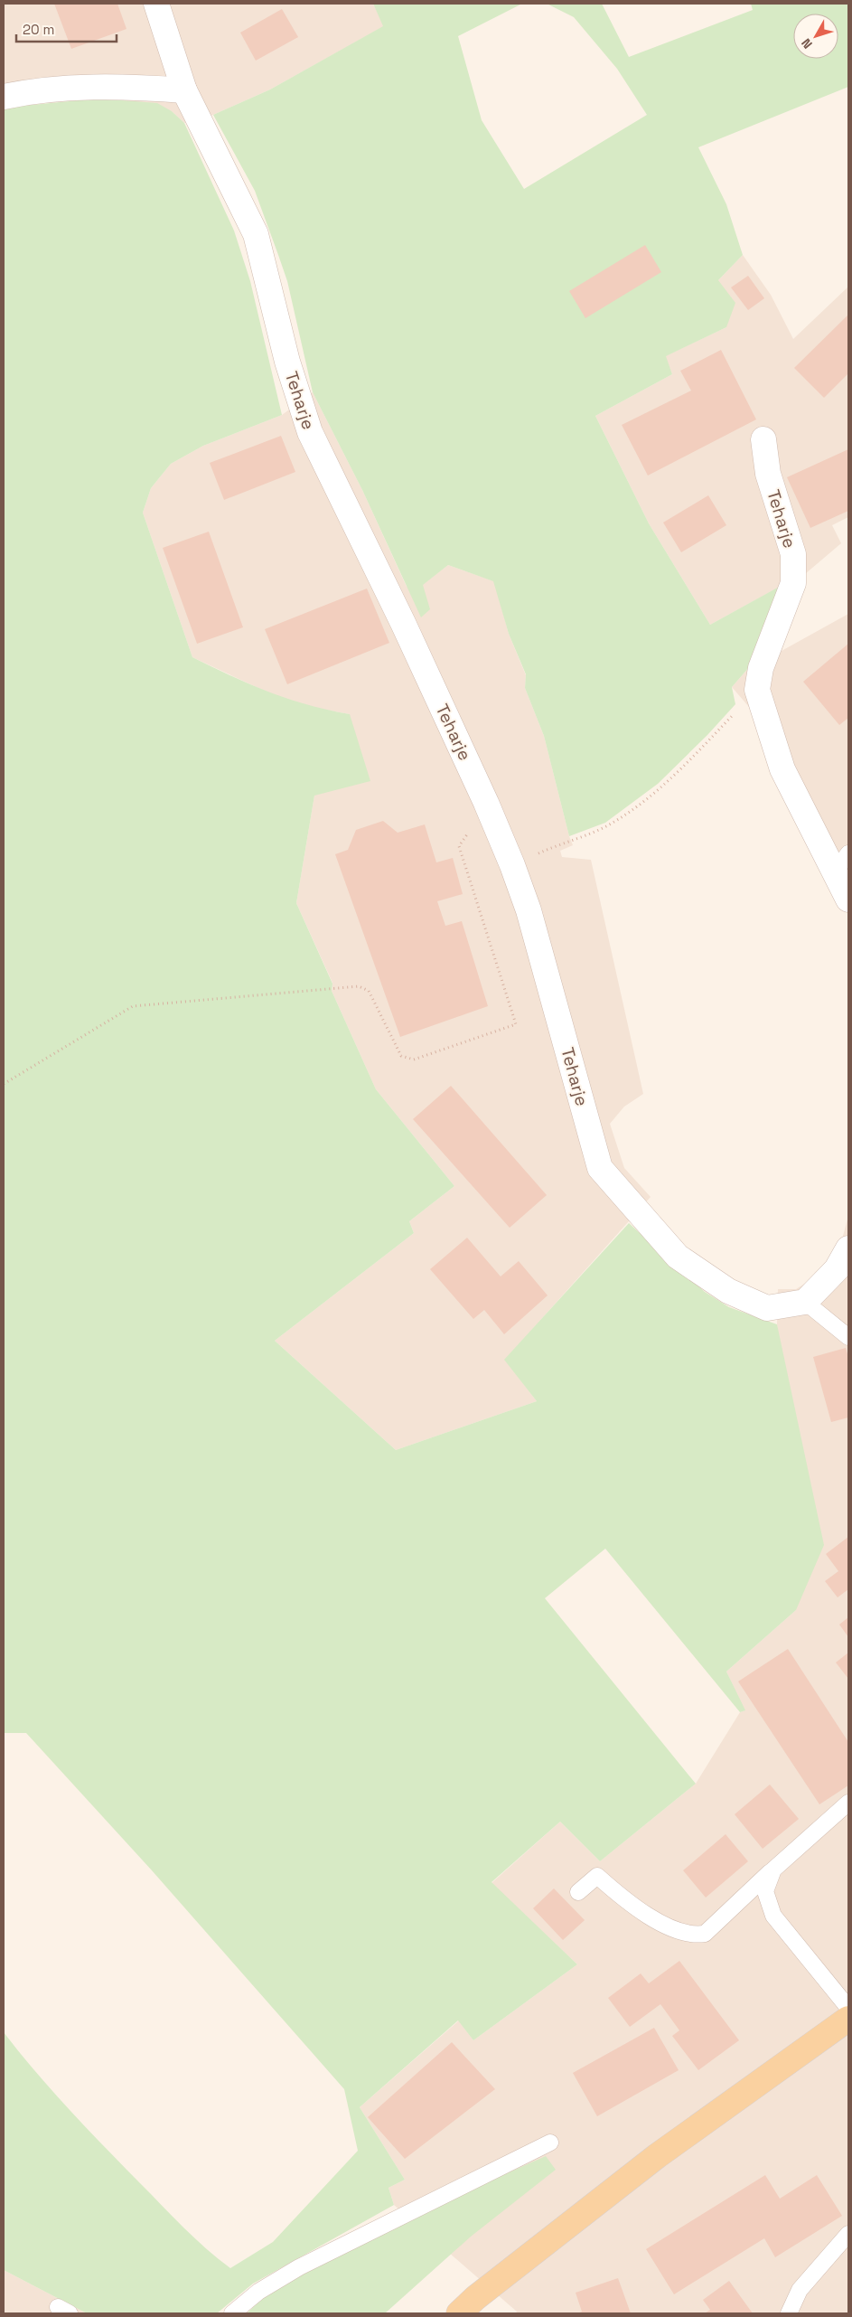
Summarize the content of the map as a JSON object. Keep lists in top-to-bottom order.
{
  "streets": {
    "street": ["Teharje"]
  },
  "scale_bar": "20 m",
  "north": "bottom left"
}
